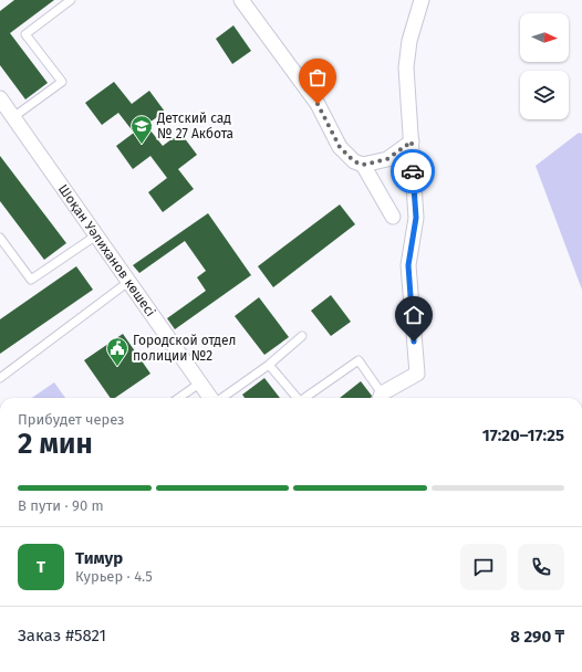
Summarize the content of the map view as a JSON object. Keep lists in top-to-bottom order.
{
  "streets": {
    "street": ["Шоқан Уәлиханов көшесі"]
  },
  "places": {
    "school or university": ["Детский сад № 27 Акбота"],
    "public building": ["Городской отдел полиции №2"]
  },
  "north": "right",
  "page": {
    "heading": ["2 мин", "Прибудет через", "17:20–17:25"],
    "panel": [
      "Тимур",
      "Курьер · 4.5",
      "Заказ #5821",
      "8 290 ₸"
    ],
    "bar": "В пути · 90 m",
    "round": "Т"
  }
}
